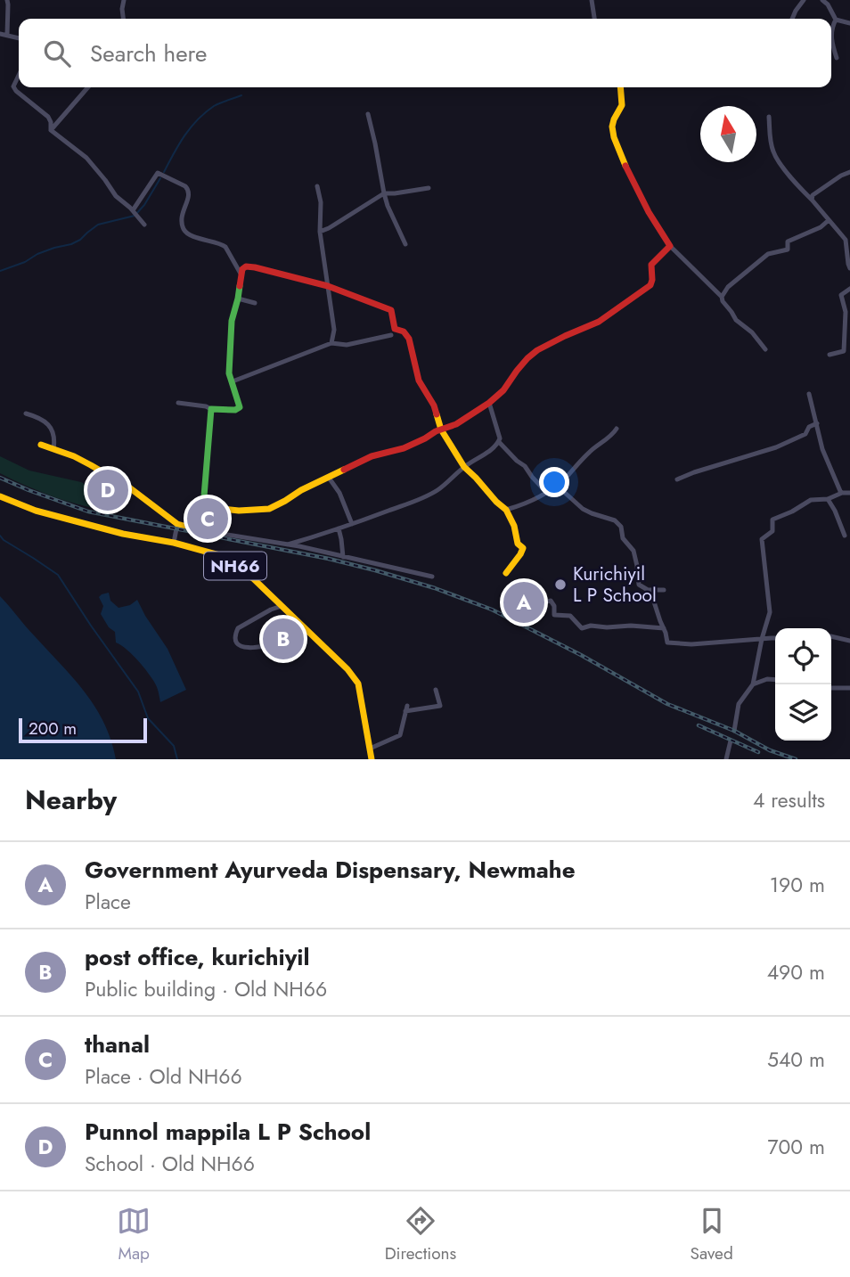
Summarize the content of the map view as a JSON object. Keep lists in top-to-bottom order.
{
  "streets": {
    "street": ["NH66"]
  },
  "places": ["Kurichiyil L P School"],
  "scale_bar": "200 m",
  "north": "top",
  "page": {
    "search": "Search here",
    "pins": [
      "D",
      "C",
      "A",
      "B"
    ],
    "scale": "200 m",
    "heading": ["Nearby", "4 results"],
    "list": [
      {
        "mark": "A",
        "name": "Government Ayurveda Dispensary, Newmahe",
        "note": "Place",
        "value": "190 m"
      },
      {
        "mark": "B",
        "name": "post office, kurichiyil",
        "note": "Public building · Old NH66",
        "value": "490 m"
      },
      {
        "mark": "C",
        "name": "thanal",
        "note": "Place · Old NH66",
        "value": "540 m"
      },
      {
        "mark": "D",
        "name": "Punnol mappila L P School",
        "note": "School · Old NH66",
        "value": "700 m"
      }
    ],
    "nav": ["Map", "Directions", "Saved"]
  }
}
